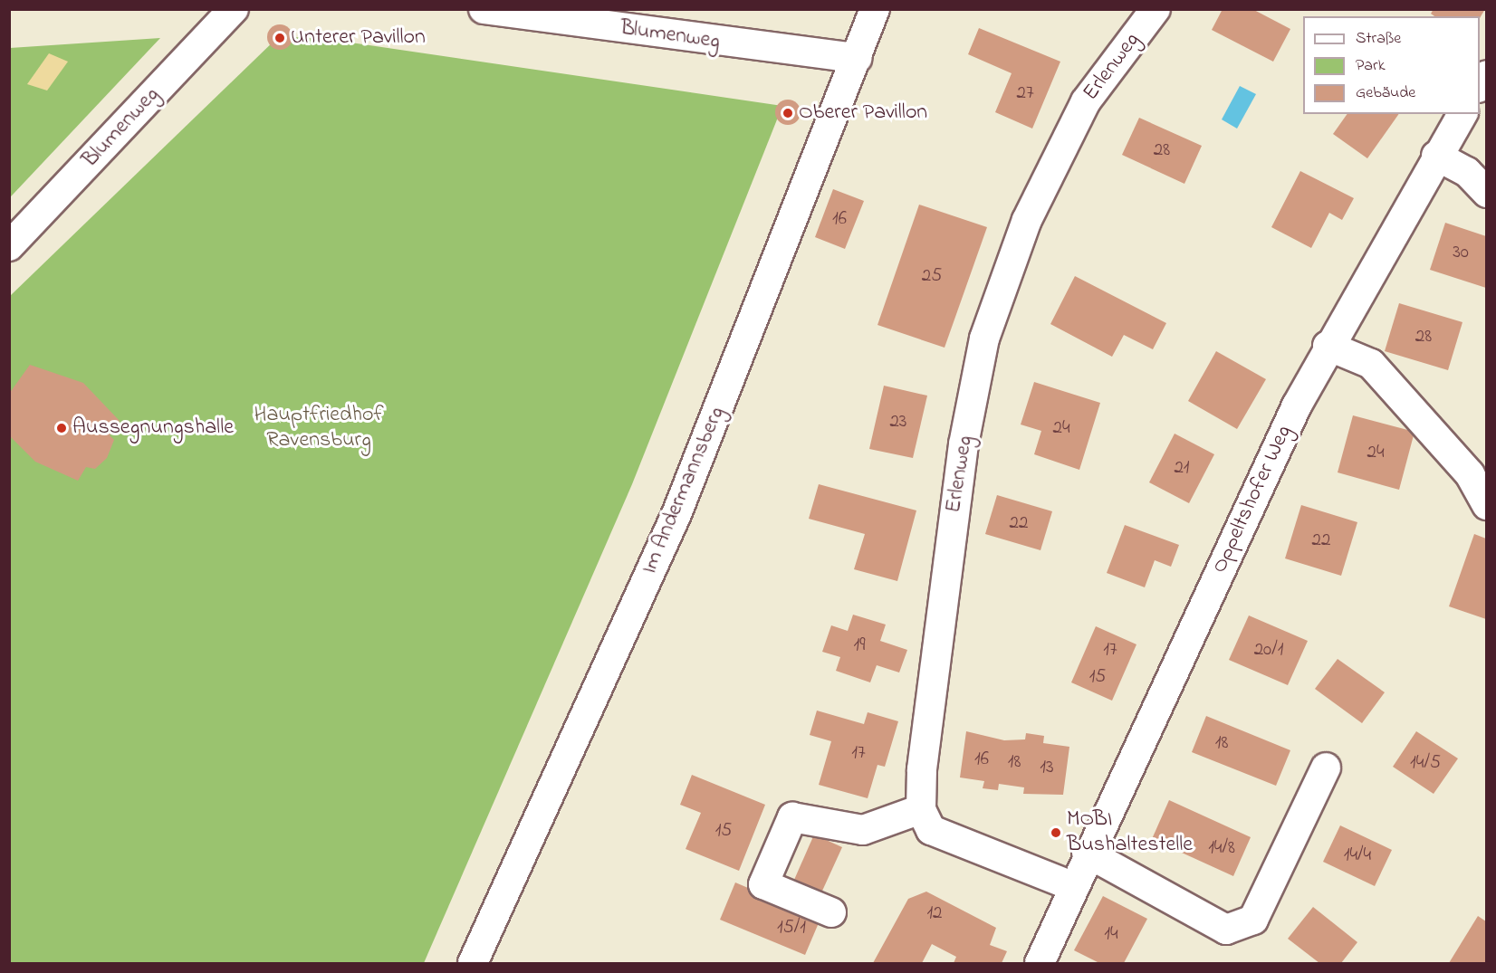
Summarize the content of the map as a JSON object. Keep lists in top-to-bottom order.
{
  "streets": {
    "street": [
      "Blumenweg",
      "Erlenweg",
      "Im Andermannsberg",
      "Oppeltshofer Weg"
    ]
  },
  "crossings": [
    ["Blumenweg", "Im Andermannsberg"]
  ],
  "parks": ["Hauptfriedhof Ravensburg"],
  "places": [
    "Unterer Pavillon",
    "Oberer Pavillon",
    "Aussegnungshalle",
    "MOBI Bushaltestelle"
  ],
  "house_numbers": [
    "27",
    "28",
    "16",
    "30",
    "25",
    "28",
    "23",
    "24",
    "24",
    "21",
    "22",
    "22",
    "19",
    "17",
    "20/1",
    "15",
    "18",
    "17",
    "16",
    "18",
    "14/5",
    "13",
    "15",
    "14/8",
    "14/4",
    "12",
    "15/1",
    "14"
  ],
  "legend": ["Straße", "Park", "Gebäude"]
}
